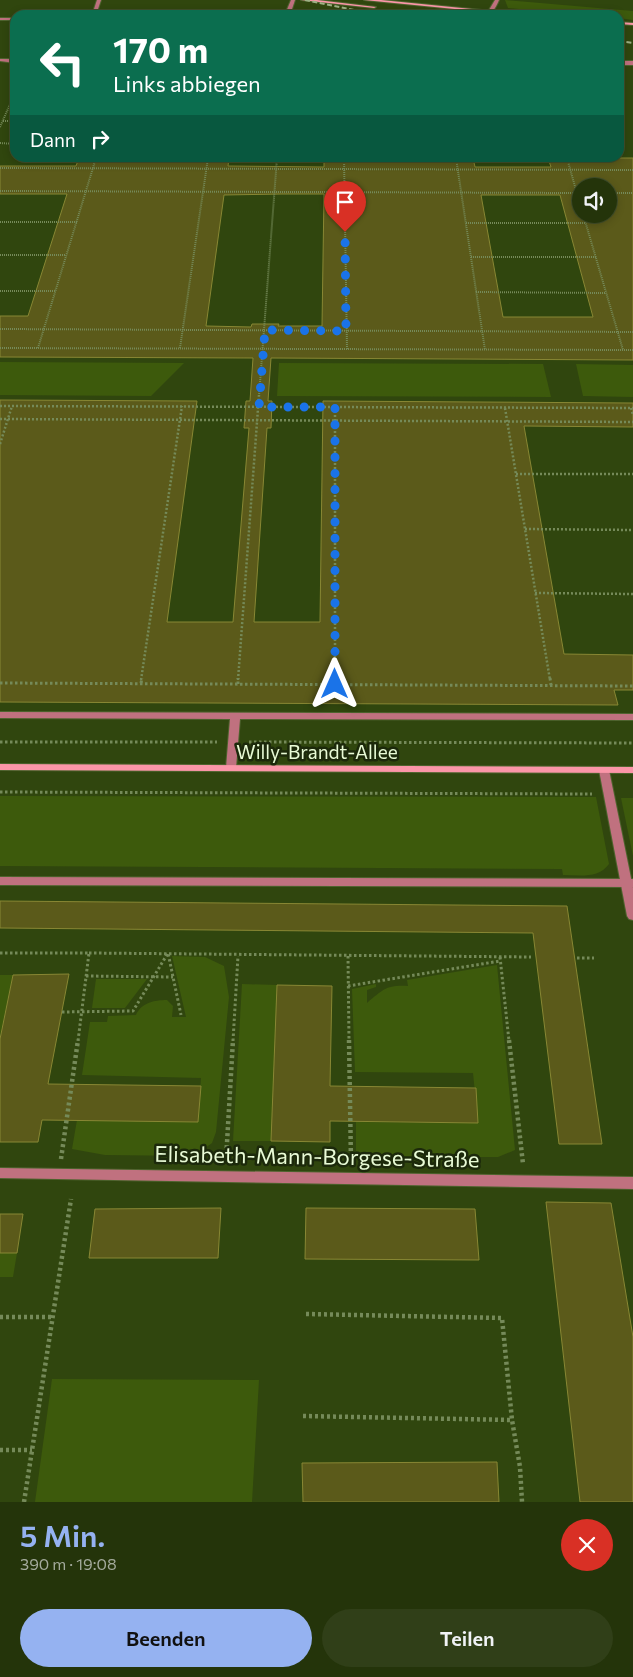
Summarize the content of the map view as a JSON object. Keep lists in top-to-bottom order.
{
  "streets": {
    "main road": ["Willy-Brandt-Allee"],
    "street": ["Elisabeth-Mann-Borgese-Straße"]
  },
  "page": {
    "turn": ["170 m", "Links abbiegen"],
    "then": "Dann",
    "heading": ["5 Min.", "390 m · 19:08"],
    "buttons": ["Beenden", "Teilen"]
  }
}
